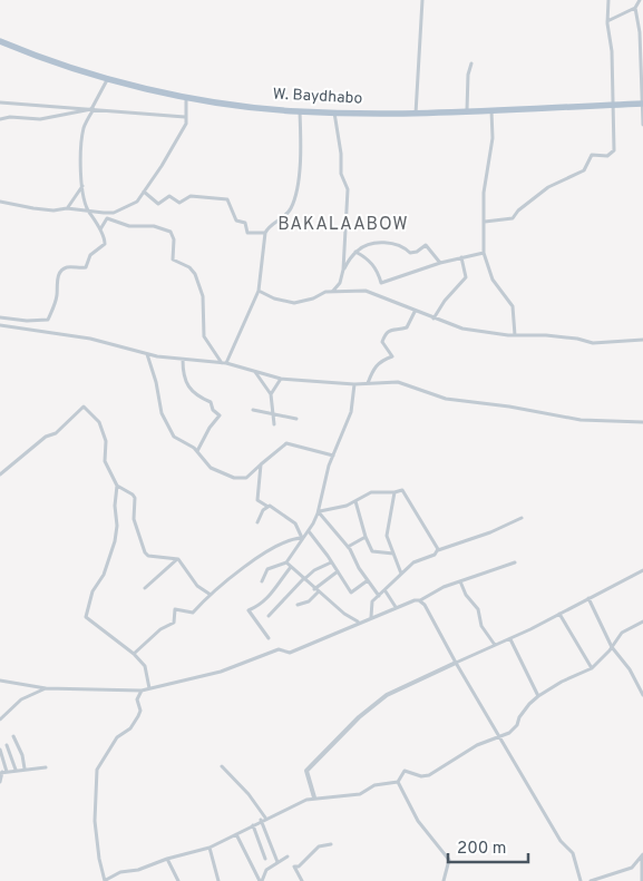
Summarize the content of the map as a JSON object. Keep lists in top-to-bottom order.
{
  "streets": {
    "main road": ["W. Baydhabo"]
  },
  "districts": ["BAKALAABOW"],
  "scale_bar": "200 m"
}
